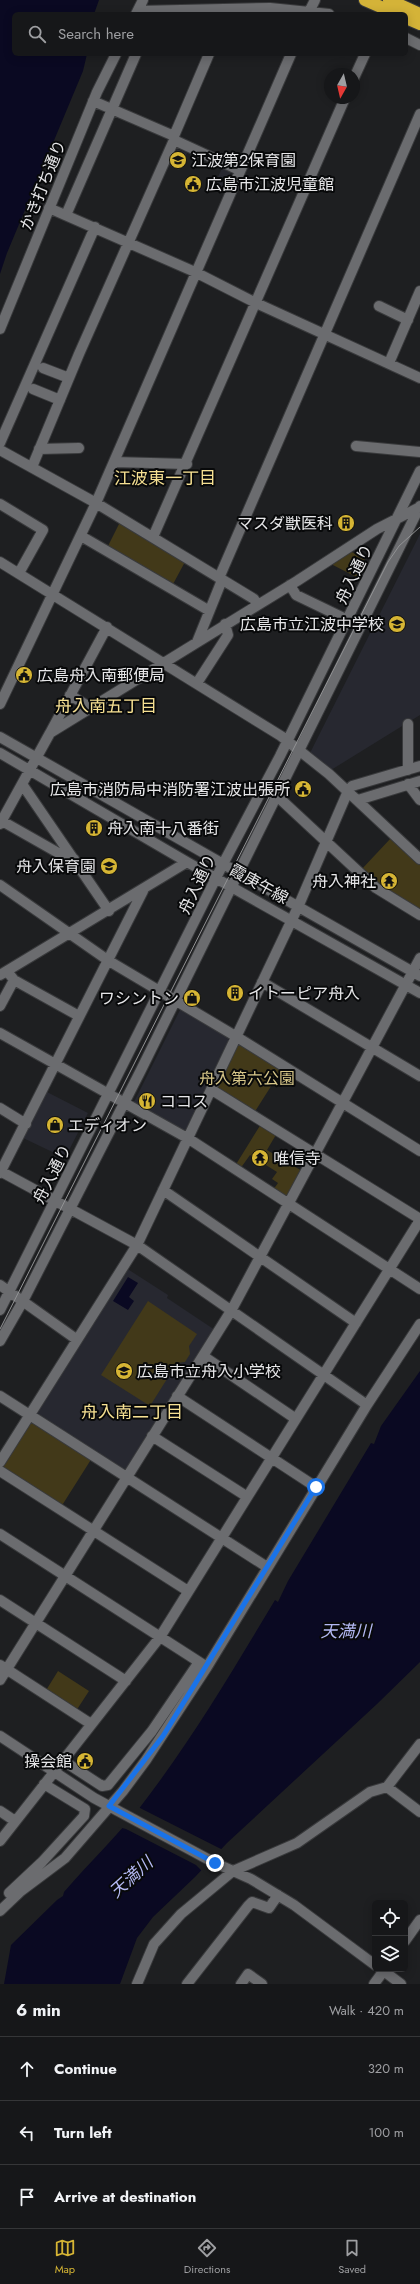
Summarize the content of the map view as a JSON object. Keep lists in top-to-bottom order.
{
  "streets": {
    "street": ["かき打ち通り", "舟入通り", "霞庚午線"]
  },
  "crossings": [
    ["舟入通り", "霞庚午線"]
  ],
  "districts": ["江波東一丁目", "舟入南五丁目", "舟入南二丁目"],
  "water": ["天満川"],
  "parks": ["舟入第六公園"],
  "places": {
    "school or university": [
      "江波第２保育園",
      "広島市立江波中学校",
      "舟入保育園",
      "広島市立舟入小学校"
    ],
    "public building": [
      "広島市江波児童館",
      "広島舟入南郵便局",
      "広島市消防局中消防署江波出張所",
      "操会館"
    ],
    "building": ["マスダ獣医科", "舟入南十八番街", "イトーピア舟入"],
    "temple": ["舟入神社", "唯信寺"],
    "shop": ["ワシントン", "エディオン"],
    "restaurant": ["ココス"]
  },
  "north": "bottom",
  "page": {
    "search": "Search here",
    "heading": ["6 min", "Walk · 420 m"],
    "list": [
      ["Continue", "320 m"],
      ["Turn left", "100 m"],
      "Arrive at destination"
    ],
    "nav": ["Map", "Directions", "Saved"]
  }
}
